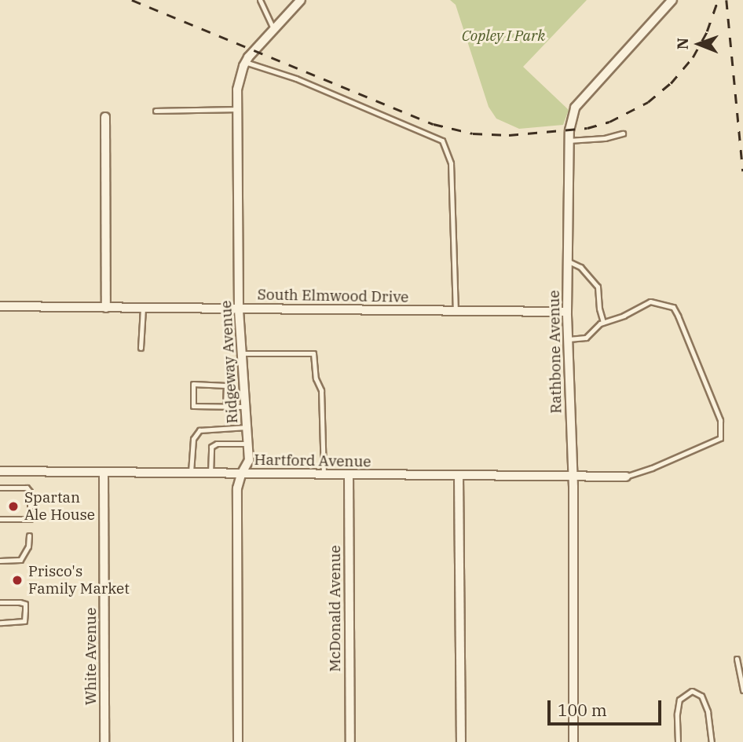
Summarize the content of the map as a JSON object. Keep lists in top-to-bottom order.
{
  "streets": {
    "street": [
      "South Elmwood Drive",
      "Rathbone Avenue",
      "Ridgeway Avenue",
      "Hartford Avenue",
      "McDonald Avenue",
      "White Avenue"
    ]
  },
  "crossings": [
    ["South Elmwood Drive", "Rathbone Avenue"],
    ["South Elmwood Drive", "Ridgeway Avenue"],
    ["Rathbone Avenue", "Hartford Avenue"],
    ["Ridgeway Avenue", "Hartford Avenue"],
    ["Hartford Avenue", "McDonald Avenue"],
    ["Hartford Avenue", "White Avenue"]
  ],
  "parks": ["Copley I Park"],
  "places": ["Spartan Ale House", "Prisco's Family Market"],
  "scale_bar": "100 m",
  "north": "left"
}
